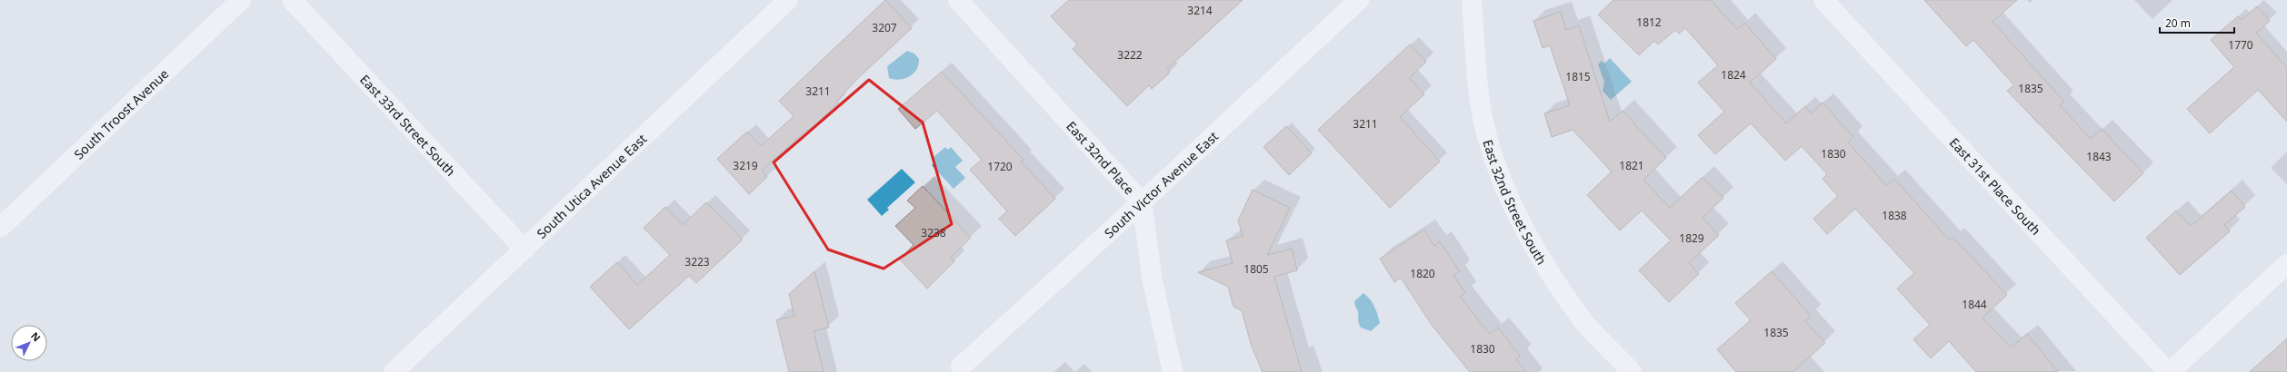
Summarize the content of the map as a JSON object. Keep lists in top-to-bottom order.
{
  "streets": {
    "street": [
      "South Troost Avenue",
      "East 33rd Street South",
      "East 32nd Place",
      "South Victor Avenue East",
      "South Utica Avenue East",
      "East 31st Place South",
      "East 32nd Street South"
    ]
  },
  "crossings": [
    ["East 33rd Street South", "South Utica Avenue East"],
    ["East 32nd Place", "South Victor Avenue East"]
  ],
  "house_numbers": [
    "3214",
    "1812",
    "3207",
    "1770",
    "3222",
    "1824",
    "1815",
    "1835",
    "3211",
    "3211",
    "1830",
    "1843",
    "3219",
    "1821",
    "1720",
    "1838",
    "3238",
    "1829",
    "3223",
    "1805",
    "1820",
    "1844",
    "1835",
    "1830"
  ],
  "scale_bar": "20 m",
  "north": "top right"
}
